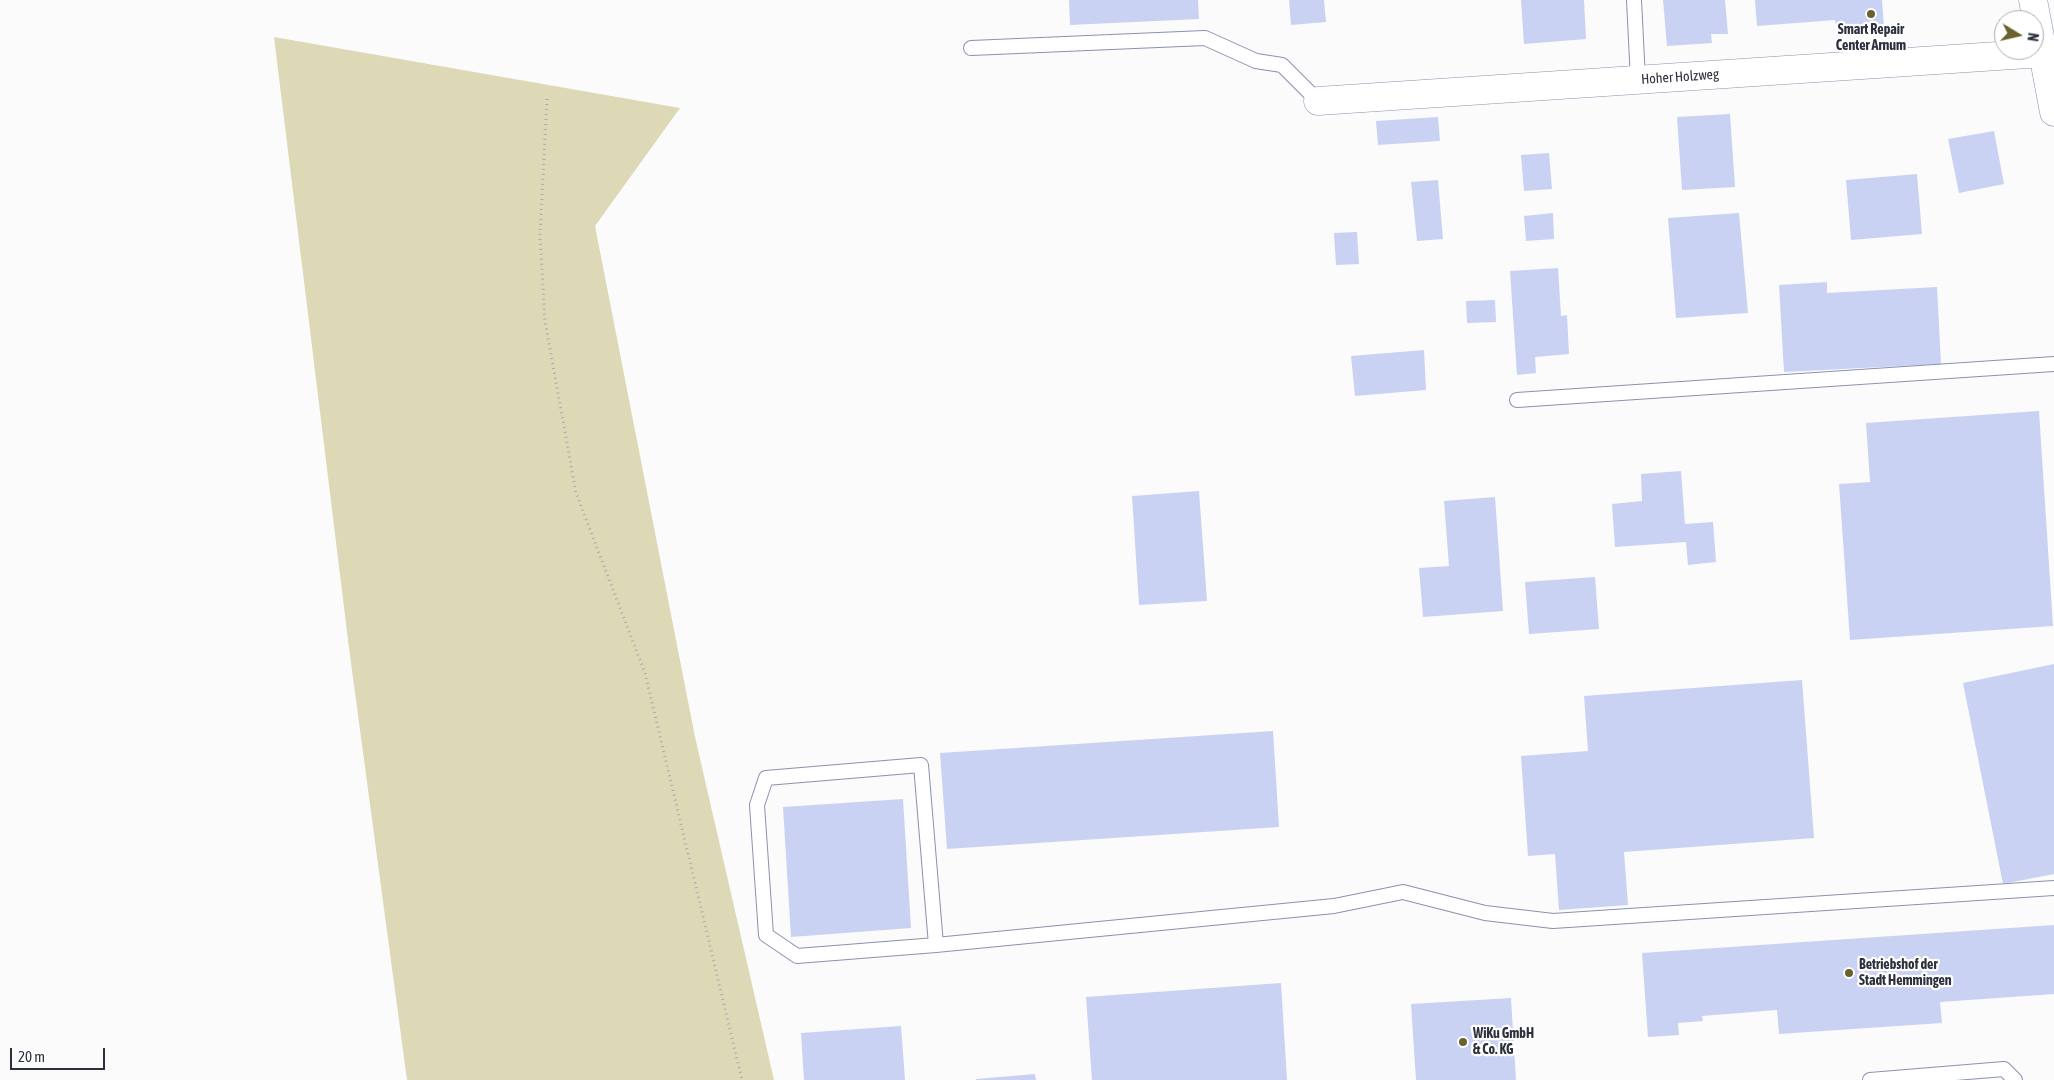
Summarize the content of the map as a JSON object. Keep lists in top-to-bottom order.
{
  "streets": {
    "street": ["Hoher Holzweg"]
  },
  "places": ["Smart Repair Center Arnum", "Betriebshof der Stadt Hemmingen", "WiKu GmbH & Co. KG"],
  "scale_bar": "20 m",
  "north": "right"
}
